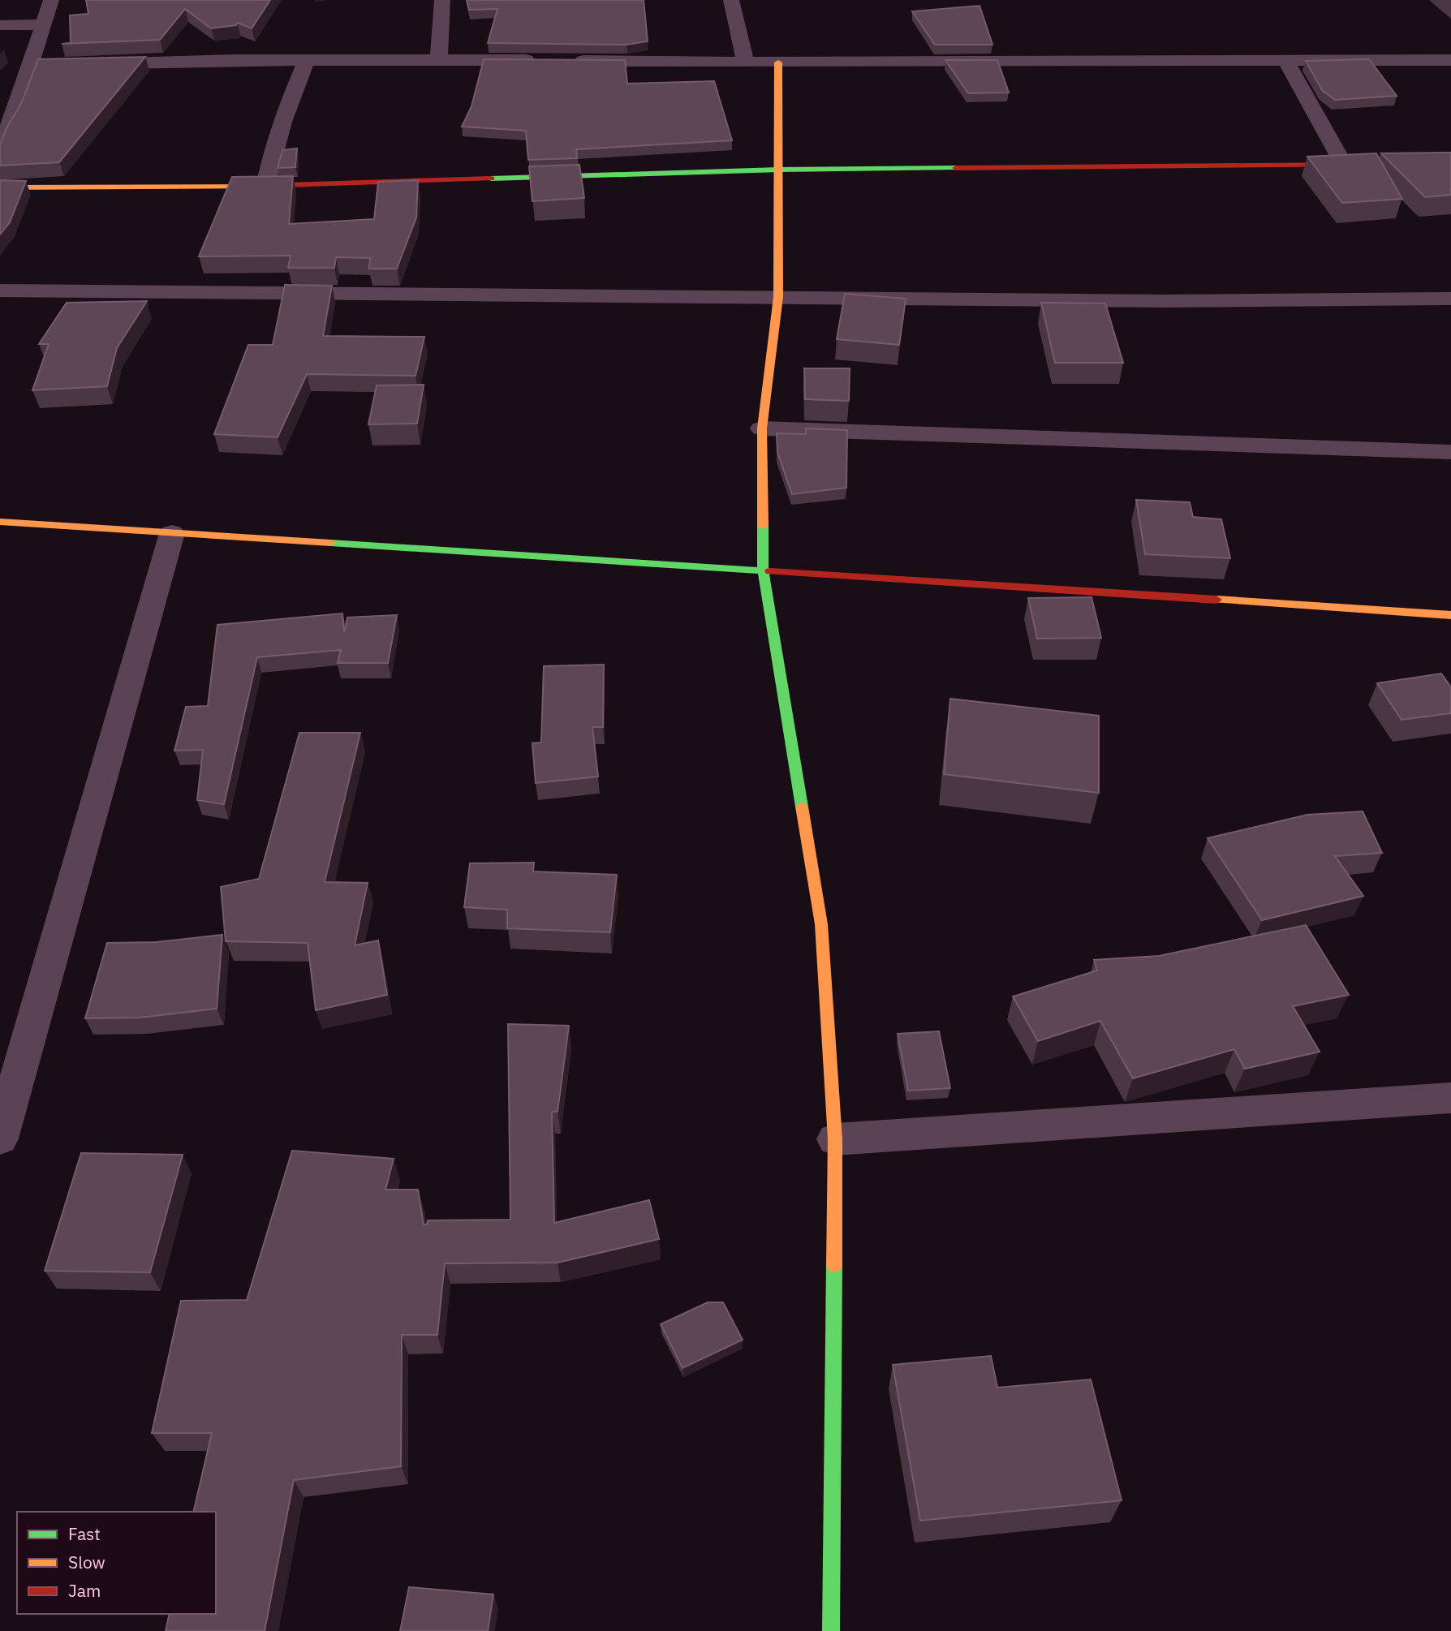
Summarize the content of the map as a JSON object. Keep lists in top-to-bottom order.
{
  "legend": ["Fast", "Slow", "Jam"]
}
